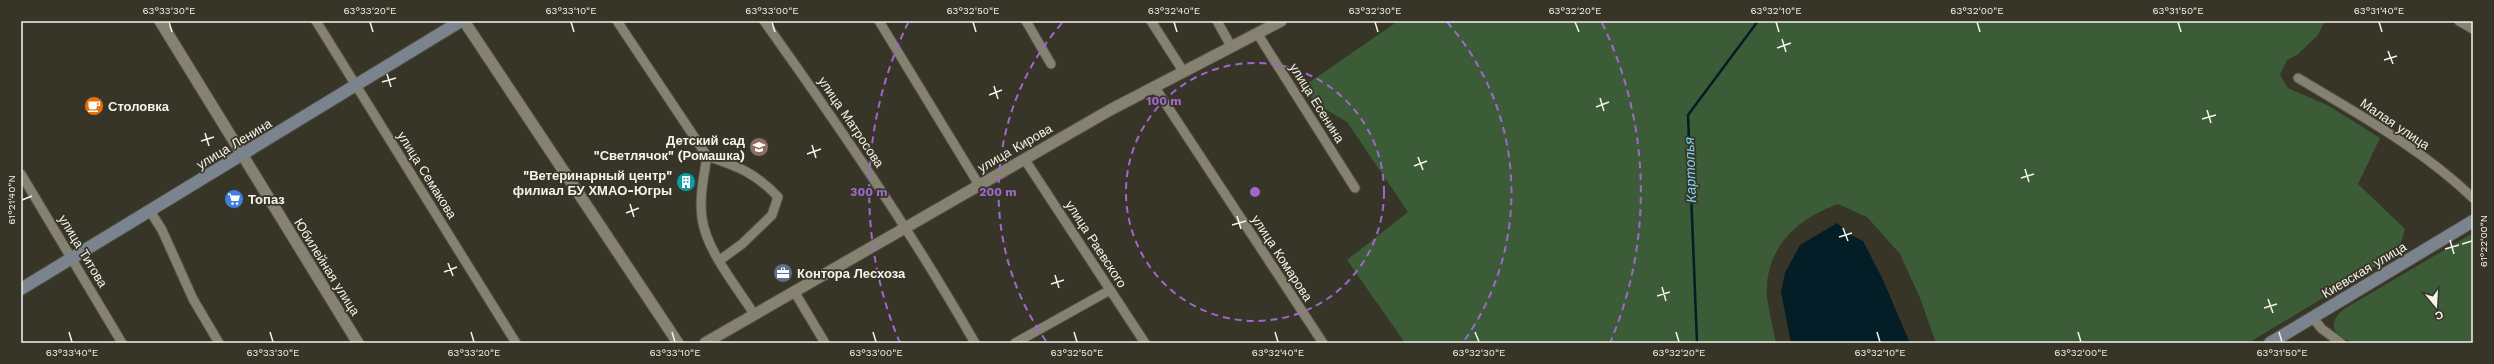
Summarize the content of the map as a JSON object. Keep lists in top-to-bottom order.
{
  "streets": {
    "main road": ["улица Ленина", "Киевская улица"],
    "street": [
      "улица Есенина",
      "улица Матросова",
      "Малая улица",
      "улица Кирова",
      "улица Семакова",
      "улица Раевского",
      "улица Титова",
      "улица Комарова",
      "Юбилейная улица"
    ]
  },
  "crossings": [
    ["улица Есенина", "улица Кирова"],
    ["улица Матросова", "улица Кирова"],
    ["улица Ленина", "улица Семакова"],
    ["улица Ленина", "улица Титова"],
    ["улица Ленина", "Юбилейная улица"],
    ["улица Кирова", "улица Раевского"],
    ["улица Кирова", "улица Комарова"]
  ],
  "water": ["Картопья"],
  "places": {
    "cafe": ["Столовка"],
    "school or university": ["Детский сад \"Светлячок\" (Ромашка)"],
    "building": ["\"Ветеринарный центр\" филиал БУ ХМАО-Югры"],
    "supermarket": ["Топаз"],
    "office": ["Контора Лесхоза"]
  },
  "north": "bottom",
  "coordinates": [
    "63°33'30\"E",
    "63°33'20\"E",
    "63°33'10\"E",
    "63°33'00\"E",
    "63°32'50\"E",
    "63°32'40\"E",
    "63°32'30\"E",
    "63°32'20\"E",
    "63°32'10\"E",
    "63°32'00\"E",
    "63°31'50\"E",
    "63°31'40\"E",
    "61°21'40\"N",
    "61°22'00\"N",
    "63°33'40\"E"
  ],
  "rings": ["100 m", "200 m", "300 m"]
}
